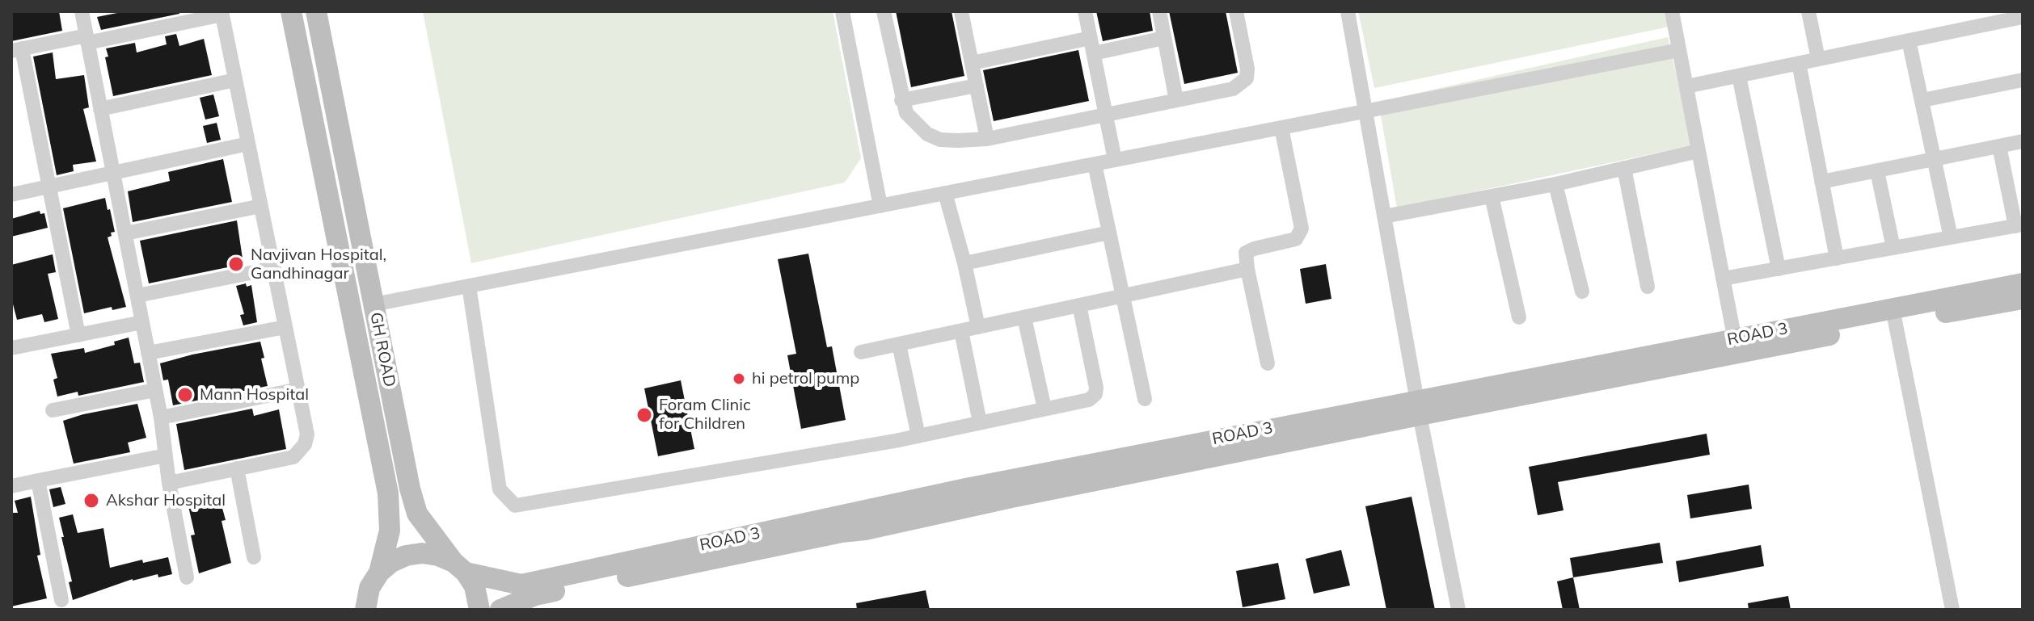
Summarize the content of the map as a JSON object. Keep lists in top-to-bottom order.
{
  "streets": {
    "street": ["ROAD 3", "GH ROAD"]
  },
  "crossings": [
    ["ROAD 3", "GH ROAD"]
  ],
  "places": [
    "Navjivan Hospital, Gandhinagar",
    "hi petrol pump",
    "Mann Hospital",
    "Foram Clinic for Children",
    "Akshar Hospital"
  ]
}
